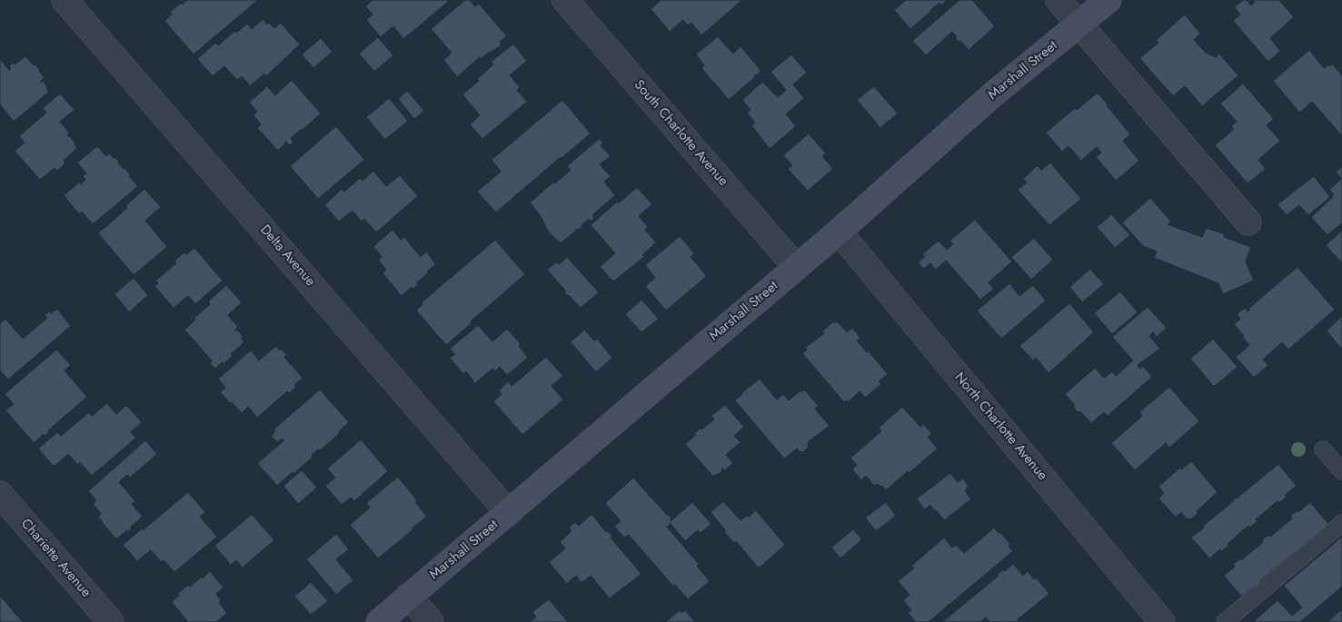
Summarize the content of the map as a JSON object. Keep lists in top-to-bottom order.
{
  "streets": {
    "street": [
      "Marshall Street",
      "South Charlotte Avenue",
      "Delta Avenue",
      "North Charlotte Avenue",
      "Chariette Avenue"
    ]
  },
  "crossings": [
    ["Marshall Street", "South Charlotte Avenue"],
    ["Marshall Street", "Delta Avenue"],
    ["Marshall Street", "North Charlotte Avenue"]
  ]
}
